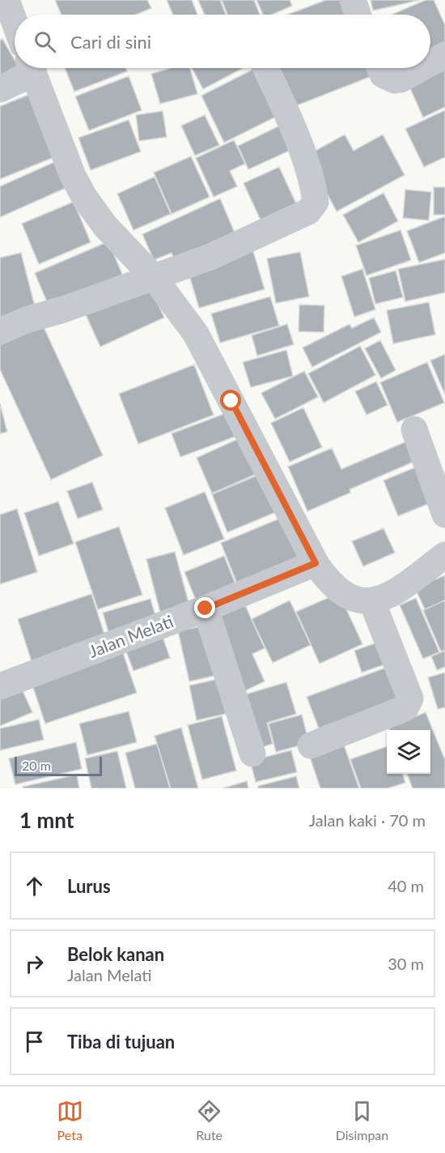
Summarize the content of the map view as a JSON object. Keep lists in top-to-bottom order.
{
  "streets": {
    "street": ["Jalan Melati"]
  },
  "scale_bar": "20 m",
  "page": {
    "search": "Cari di sini",
    "scale": "20 m",
    "heading": ["1 mnt", "Jalan kaki · 70 m"],
    "list": [
      ["Lurus", "40 m"],
      ["Belok kanan", "Jalan Melati", "30 m"],
      "Tiba di tujuan"
    ],
    "nav": ["Peta", "Rute", "Disimpan"]
  }
}
